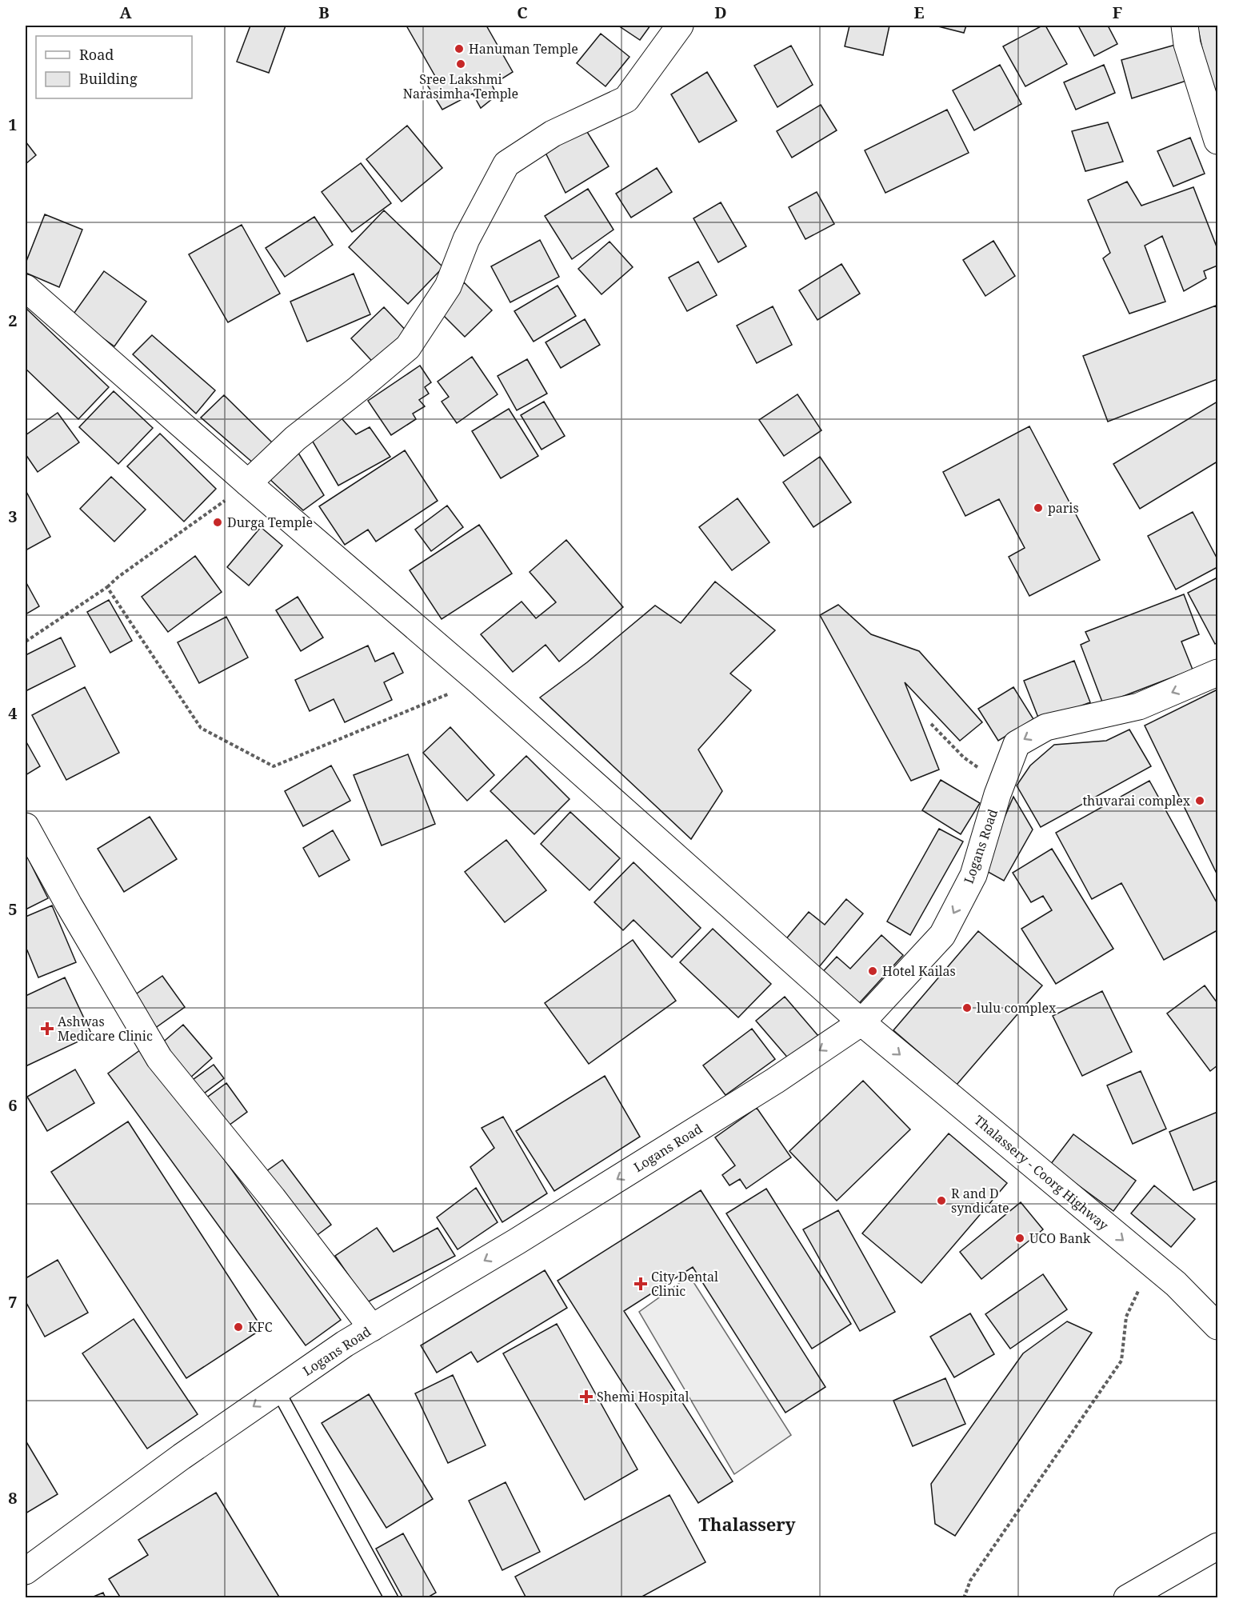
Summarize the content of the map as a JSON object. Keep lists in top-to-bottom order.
{
  "streets": {
    "street": ["Logans Road", "Thalassery - Coorg Highway"]
  },
  "crossings": [
    ["Logans Road", "Thalassery - Coorg Highway"]
  ],
  "one_way": ["Logans Road"],
  "districts": ["Thalassery"],
  "places": {
    "other": [
      "Hanuman Temple",
      "Sree Lakshmi Narasimha Temple",
      "paris",
      "Durga Temple",
      "thuvarai complex",
      "Hotel Kailas",
      "lulu complex",
      "R and D syndicate",
      "UCO Bank",
      "KFC"
    ],
    "health": ["Ashwas Medicare Clinic", "City Dental Clinic", "Shemi Hospital"]
  },
  "legend": ["Road", "Building"],
  "grid": {
    "columns": [
      "A",
      "B",
      "C",
      "D",
      "E",
      "F"
    ],
    "rows": [
      "1",
      "2",
      "3",
      "4",
      "5",
      "6",
      "7",
      "8"
    ]
  }
}
